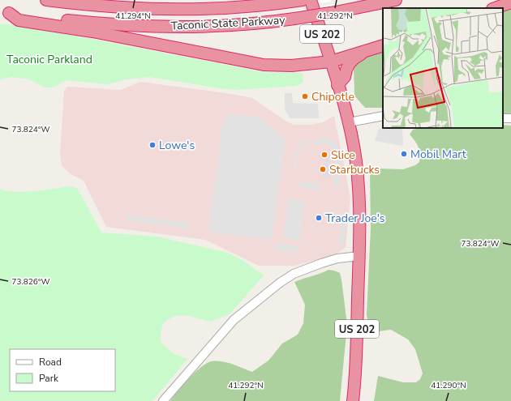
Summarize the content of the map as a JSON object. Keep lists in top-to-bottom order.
{
  "streets": {
    "highway": ["Taconic State Parkway", "US 202"]
  },
  "parks": ["Taconic Parkland"],
  "places": [
    "Chipotle",
    "Lowe's",
    "Mobil Mart",
    "Slice",
    "Starbucks",
    "Trader Joe's"
  ],
  "legend": ["Road", "Park"],
  "coordinates": [
    "41.294°N",
    "41.292°N",
    "73.824°W",
    "73.826°W",
    "41.290°N"
  ]
}
